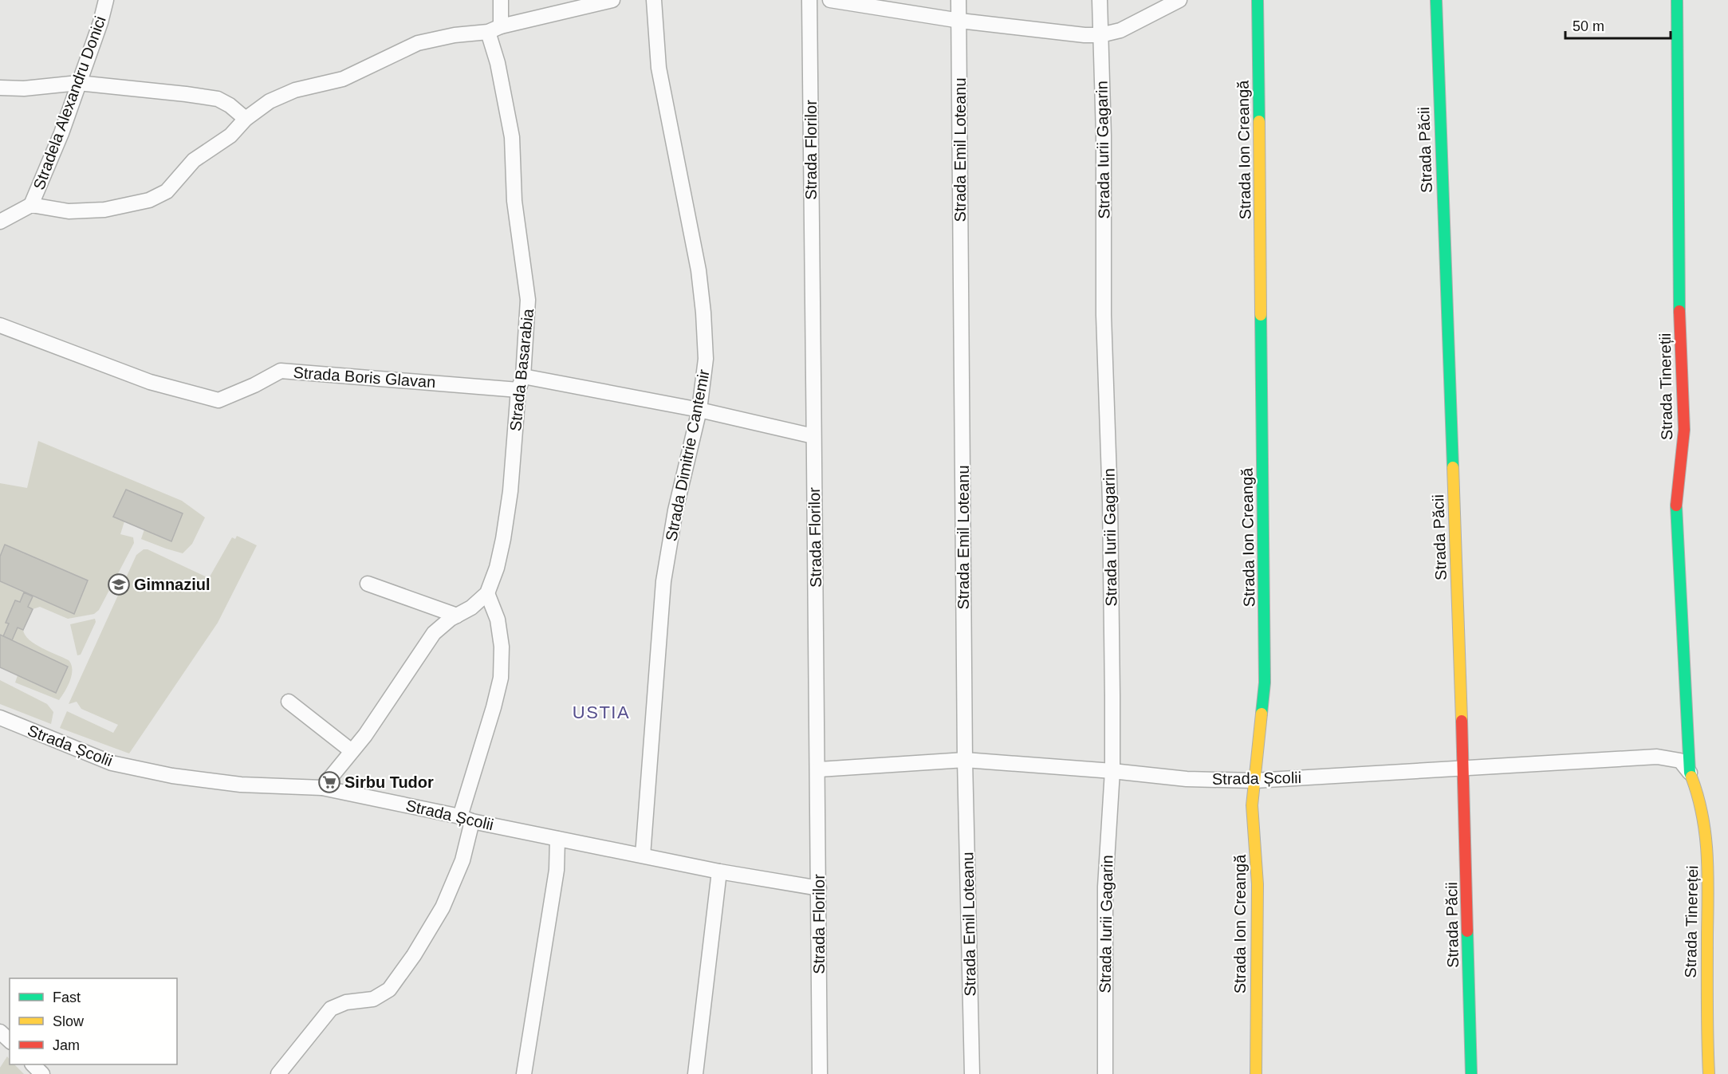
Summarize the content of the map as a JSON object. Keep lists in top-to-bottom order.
{
  "streets": {
    "street": [
      "Stradela Alexandru Donici",
      "Strada Florilor",
      "Strada Emil Loteanu",
      "Strada Iurii Gagarin",
      "Strada Ion Creangă",
      "Strada Păcii",
      "Strada Basarabia",
      "Strada Boris Glavan",
      "Strada Tinereții",
      "Strada Dimitrie Cantemir",
      "Strada Școlii",
      "Strada Tinereței"
    ]
  },
  "crossings": [
    ["Strada Florilor", "Strada Boris Glavan"],
    ["Strada Florilor", "Strada Școlii"],
    ["Strada Emil Loteanu", "Strada Școlii"],
    ["Strada Iurii Gagarin", "Strada Școlii"],
    ["Strada Ion Creangă", "Strada Școlii"],
    ["Strada Păcii", "Strada Școlii"],
    ["Strada Basarabia", "Strada Boris Glavan"],
    ["Strada Basarabia", "Strada Școlii"],
    ["Strada Boris Glavan", "Strada Dimitrie Cantemir"],
    ["Strada Tinereții", "Strada Școlii"],
    ["Strada Tinereții", "Strada Tinereței"],
    ["Strada Dimitrie Cantemir", "Strada Școlii"],
    ["Strada Școlii", "Strada Tinereței"]
  ],
  "districts": ["USTIA"],
  "places": {
    "school or university": ["Gimnaziul"],
    "supermarket": ["Sirbu Tudor"]
  },
  "legend": ["Fast", "Slow", "Jam"],
  "scale_bar": "50 m"
}
